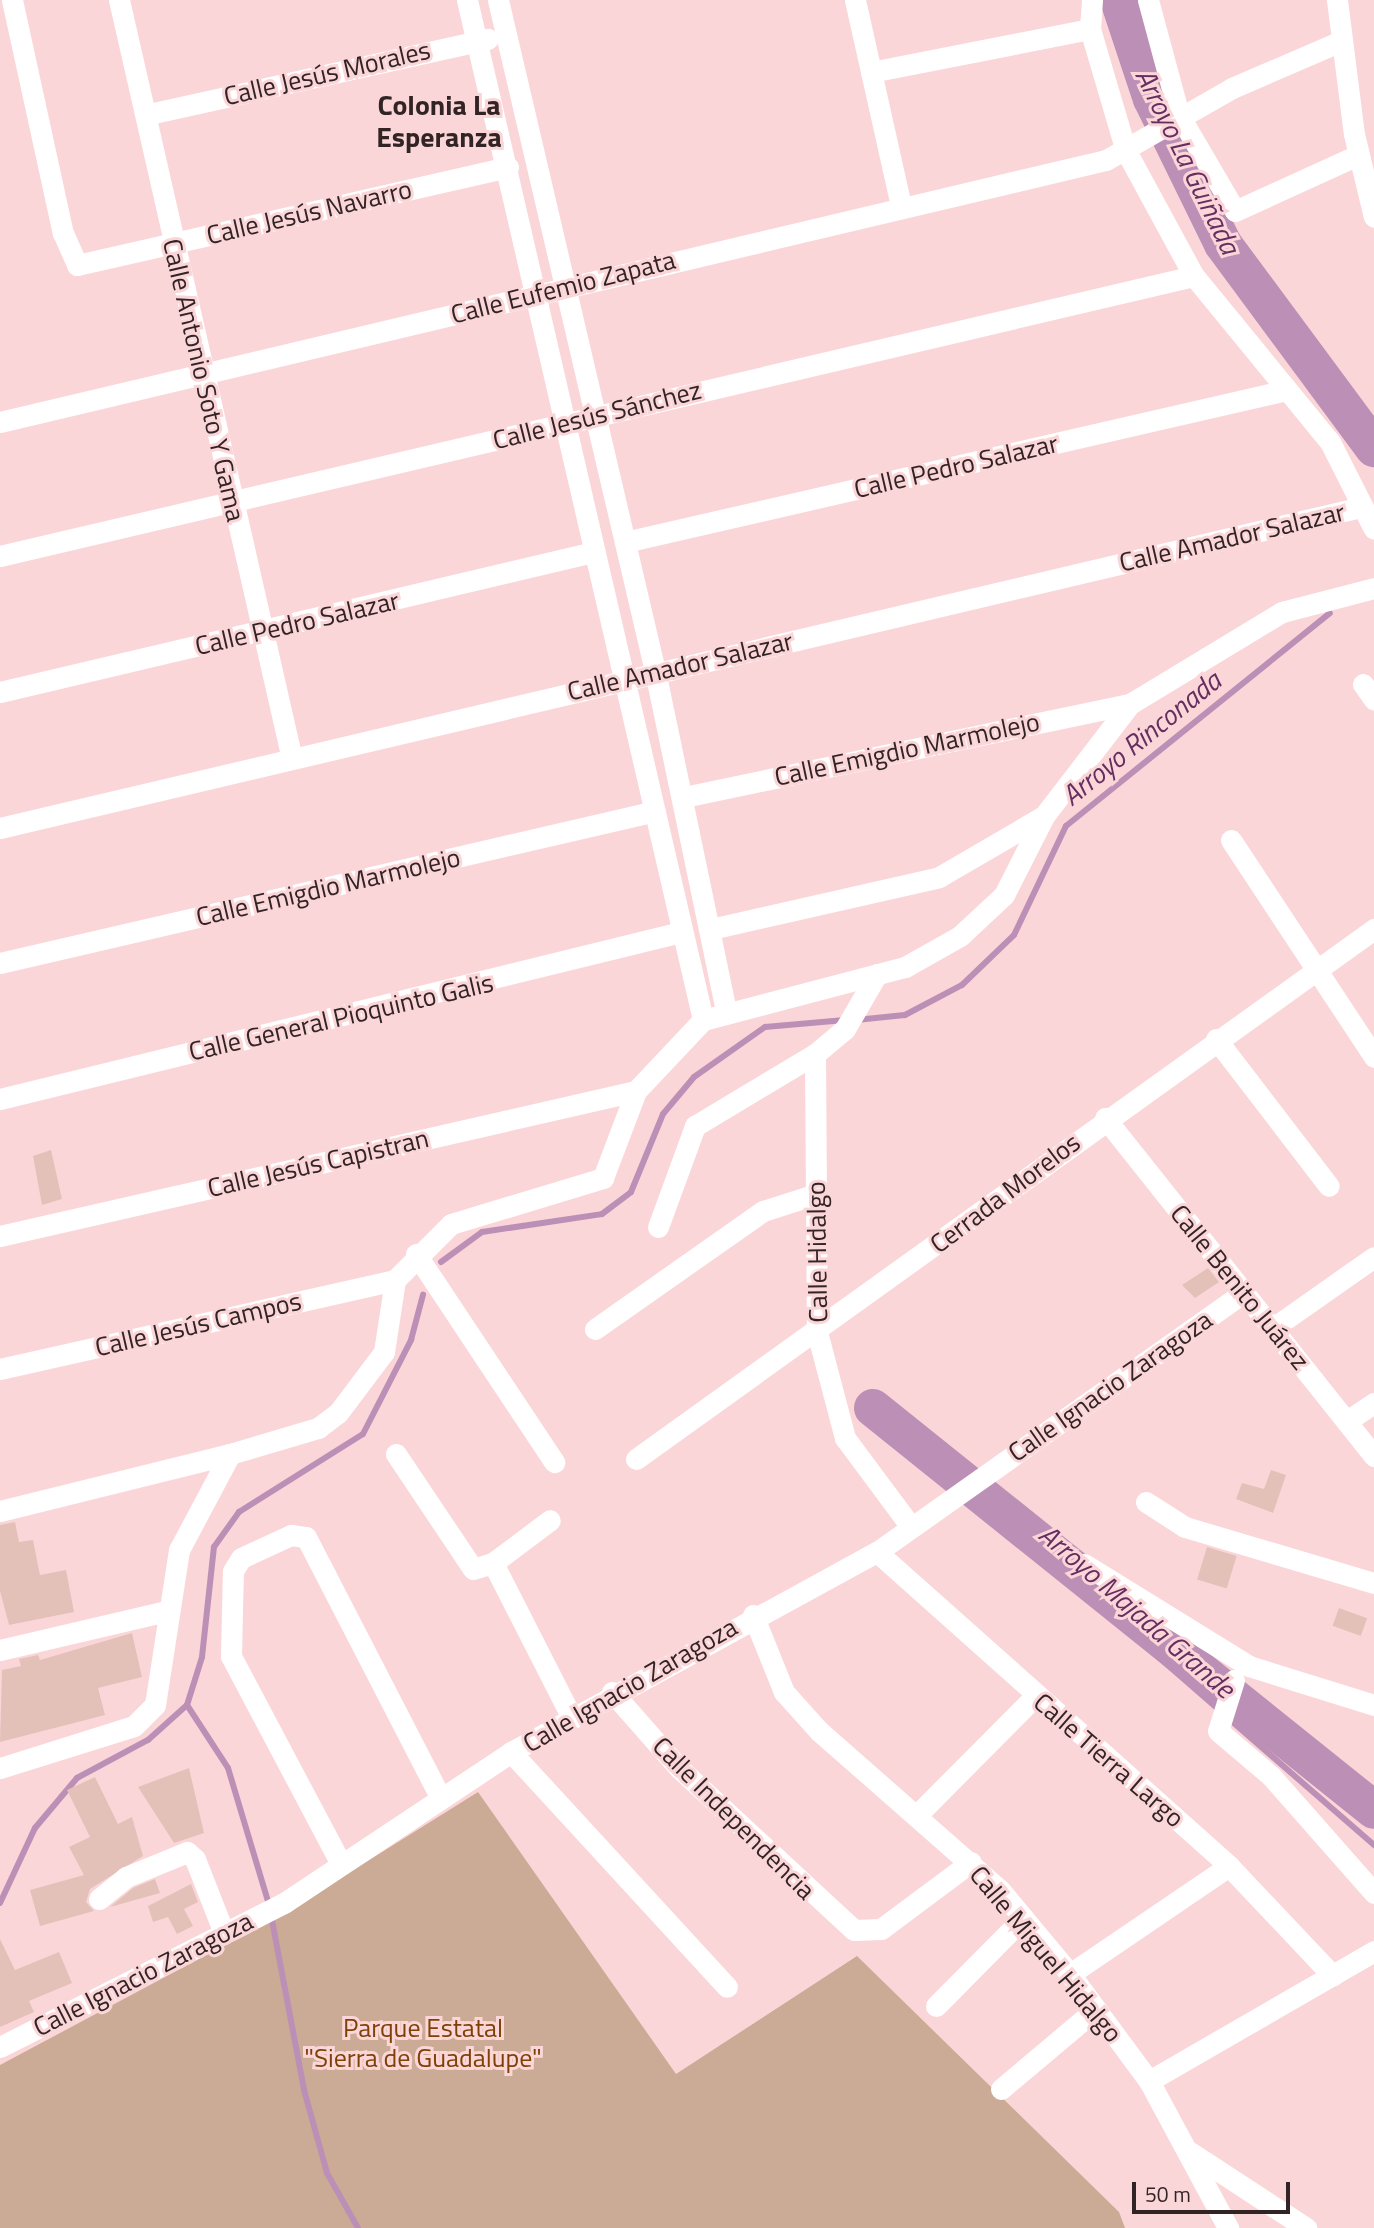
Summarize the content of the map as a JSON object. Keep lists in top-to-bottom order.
{
  "streets": {
    "street": [
      "Calle Jesús Morales",
      "Calle Jesús Navarro",
      "Calle Eufemio Zapata",
      "Calle Antonio Soto Y Gama",
      "Calle Jesús Sánchez",
      "Calle Pedro Salazar",
      "Calle Amador Salazar",
      "Calle Emigdio Marmolejo",
      "Calle General Pioquinto Galis",
      "Calle Jesús Capistran",
      "Cerrada Morelos",
      "Calle Hidalgo",
      "Calle Benito Juárez",
      "Calle Jesús Campos",
      "Calle Ignacio Zaragoza",
      "Calle Tierra Largo",
      "Calle Independencia",
      "Calle Miguel Hidalgo"
    ]
  },
  "crossings": [
    ["Calle Jesús Morales", "Calle Antonio Soto Y Gama"],
    ["Calle Jesús Navarro", "Calle Antonio Soto Y Gama"],
    ["Calle Eufemio Zapata", "Calle Antonio Soto Y Gama"],
    ["Calle Antonio Soto Y Gama", "Calle Jesús Sánchez"],
    ["Calle Antonio Soto Y Gama", "Calle Pedro Salazar"],
    ["Calle Antonio Soto Y Gama", "Calle Amador Salazar"],
    ["Cerrada Morelos", "Calle Hidalgo"],
    ["Cerrada Morelos", "Calle Benito Juárez"],
    ["Calle Hidalgo", "Calle Ignacio Zaragoza"],
    ["Calle Benito Juárez", "Calle Ignacio Zaragoza"],
    ["Calle Ignacio Zaragoza", "Calle Tierra Largo"],
    ["Calle Ignacio Zaragoza", "Calle Independencia"],
    ["Calle Ignacio Zaragoza", "Calle Miguel Hidalgo"],
    ["Calle Independencia", "Calle Miguel Hidalgo"]
  ],
  "districts": ["Colonia La Esperanza"],
  "water": ["Arroyo La Guiñada", "Arroyo Rinconada", "Arroyo Majada Grande"],
  "parks": ["Parque Estatal \"Sierra de Guadalupe\""],
  "scale_bar": "50 m"
}
